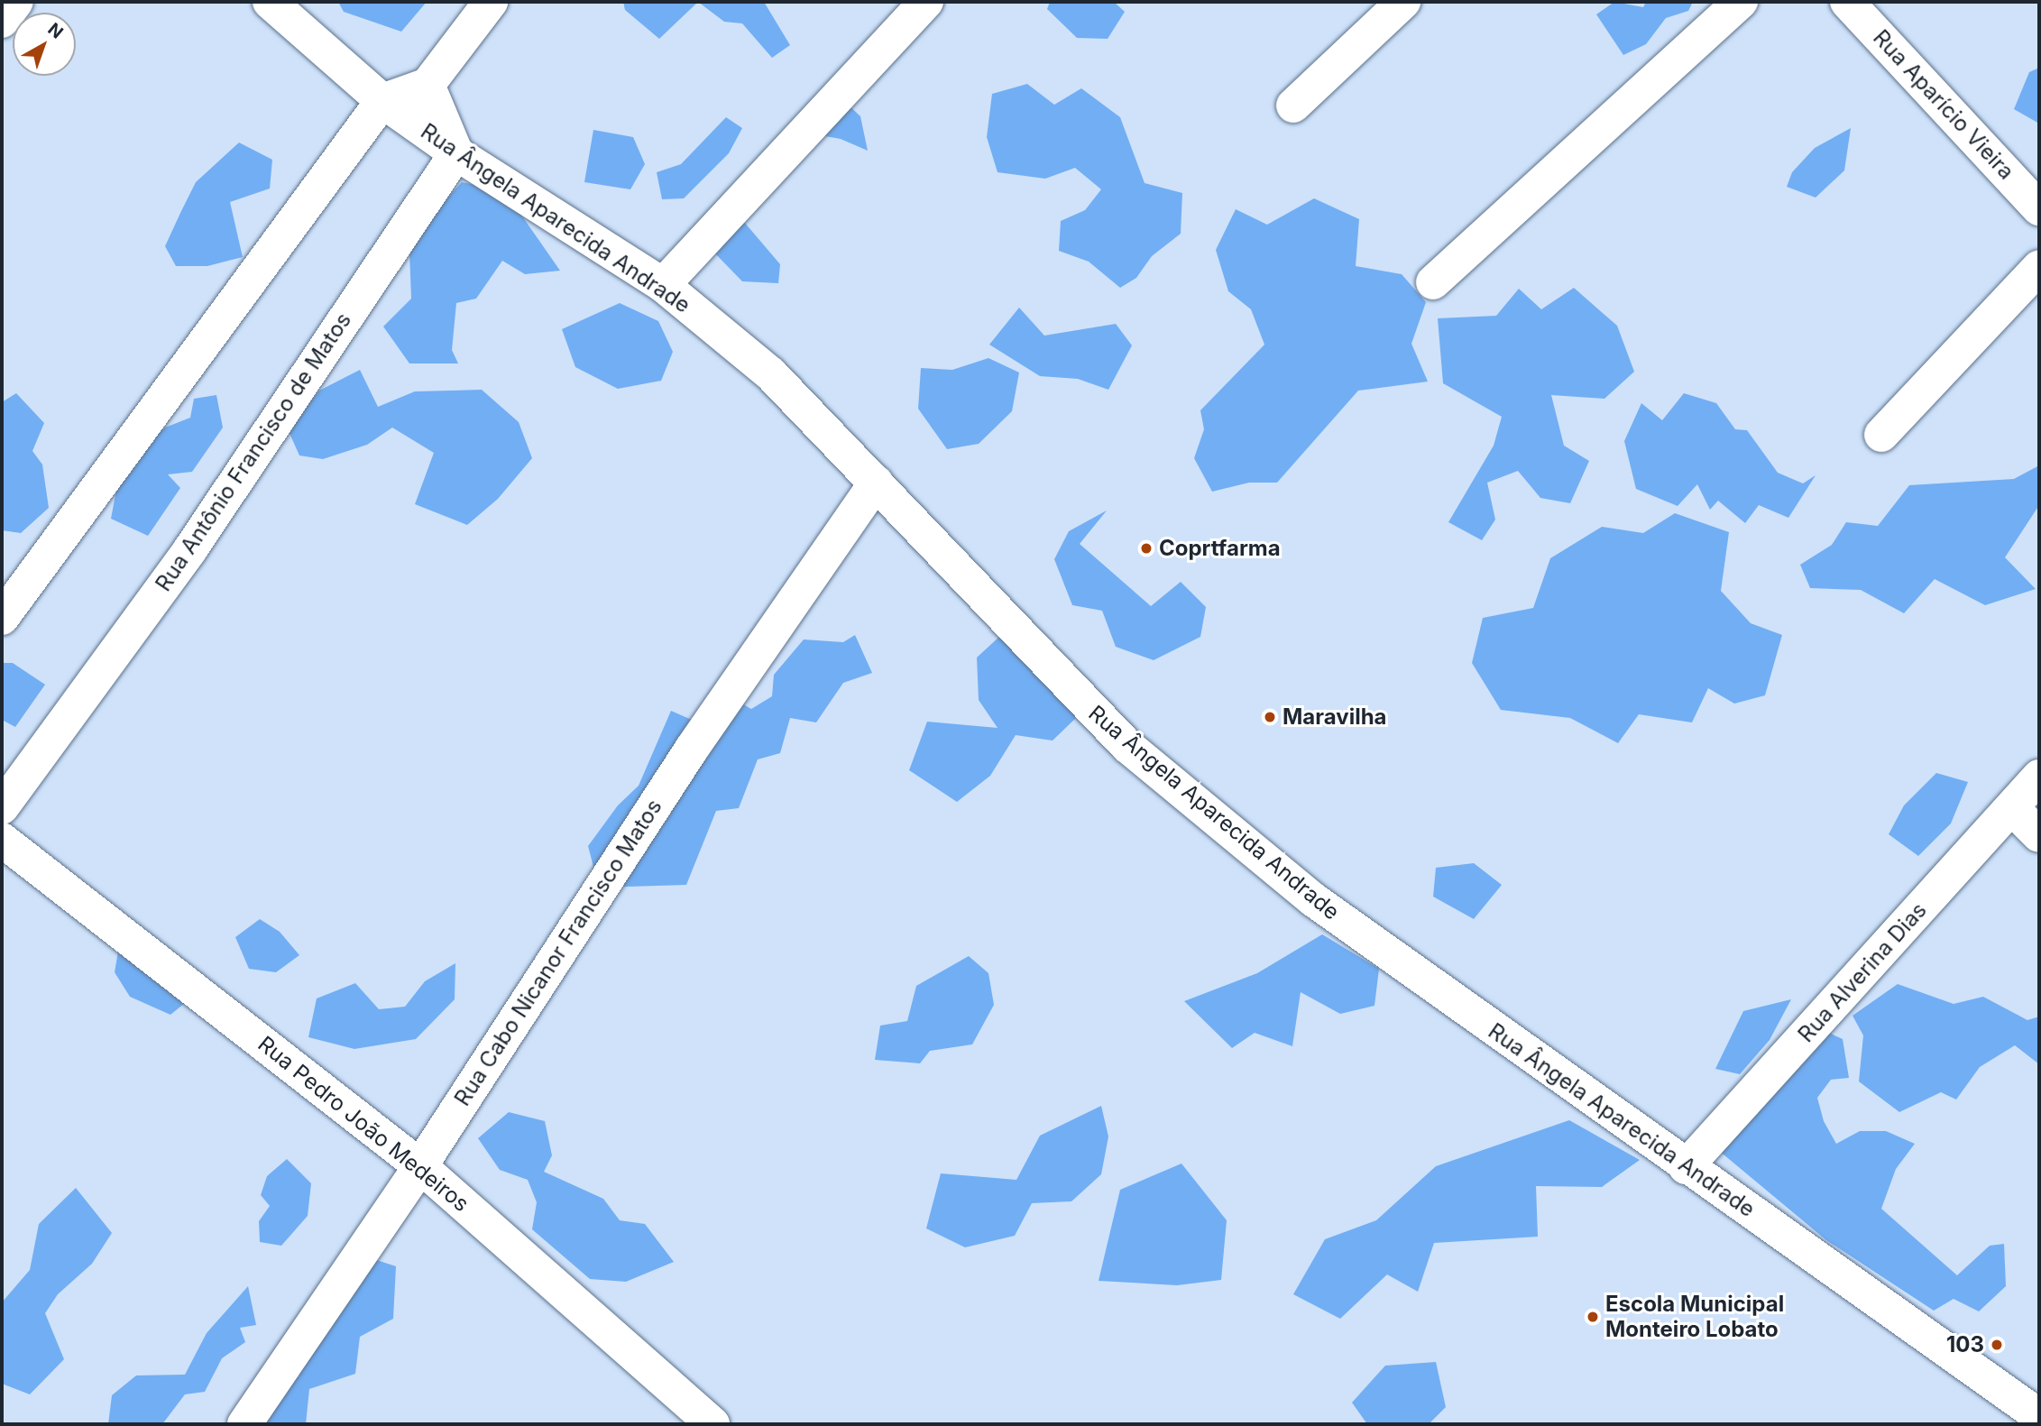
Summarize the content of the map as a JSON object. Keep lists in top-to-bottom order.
{
  "streets": {
    "street": [
      "Rua Aparício Vieira",
      "Rua Ângela Aparecida Andrade",
      "Rua Antônio Francisco de Matos",
      "Rua Cabo Nicanor Francisco Matos",
      "Rua Alverina Dias",
      "Rua Pedro João Medeiros"
    ]
  },
  "crossings": [
    ["Rua Ângela Aparecida Andrade", "Rua Antônio Francisco de Matos"],
    ["Rua Ângela Aparecida Andrade", "Rua Cabo Nicanor Francisco Matos"],
    ["Rua Ângela Aparecida Andrade", "Rua Alverina Dias"],
    ["Rua Cabo Nicanor Francisco Matos", "Rua Pedro João Medeiros"]
  ],
  "places": [
    "Coprtfarma",
    "Maravilha",
    "Escola Municipal Monteiro Lobato",
    "103"
  ],
  "north": "top right"
}
